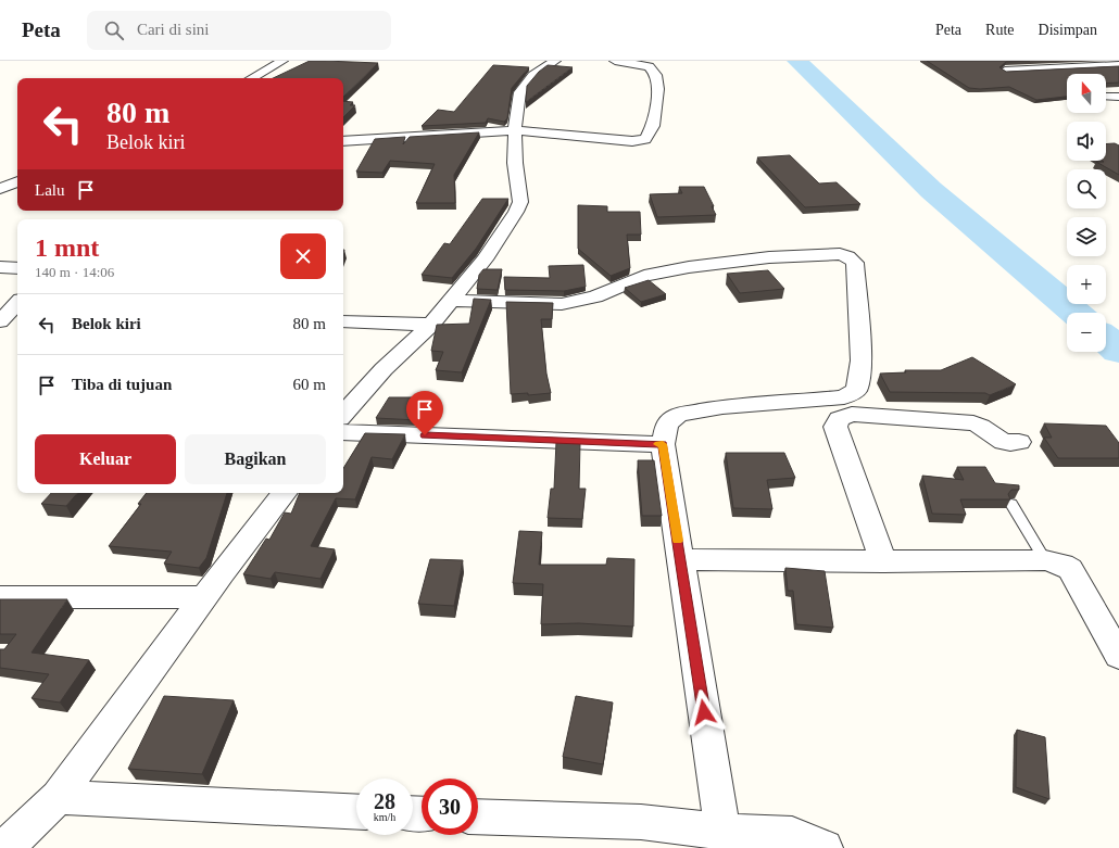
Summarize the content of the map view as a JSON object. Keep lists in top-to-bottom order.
{
  "north": "top",
  "page": {
    "header": "Peta",
    "search": "Cari di sini",
    "nav": ["Peta", "Rute", "Disimpan"],
    "map_buttons": ["+", "−"],
    "turn": ["80 m", "Belok kiri"],
    "then": "Lalu",
    "heading": ["1 mnt", "140 m · 14:06"],
    "list": [
      {
        "name": "Belok kiri",
        "value": "80 m"
      },
      {
        "name": "Tiba di tujuan",
        "value": "60 m"
      }
    ],
    "buttons": ["Keluar", "Bagikan"],
    "speed": "28 km/h",
    "limit": "30"
  }
}
